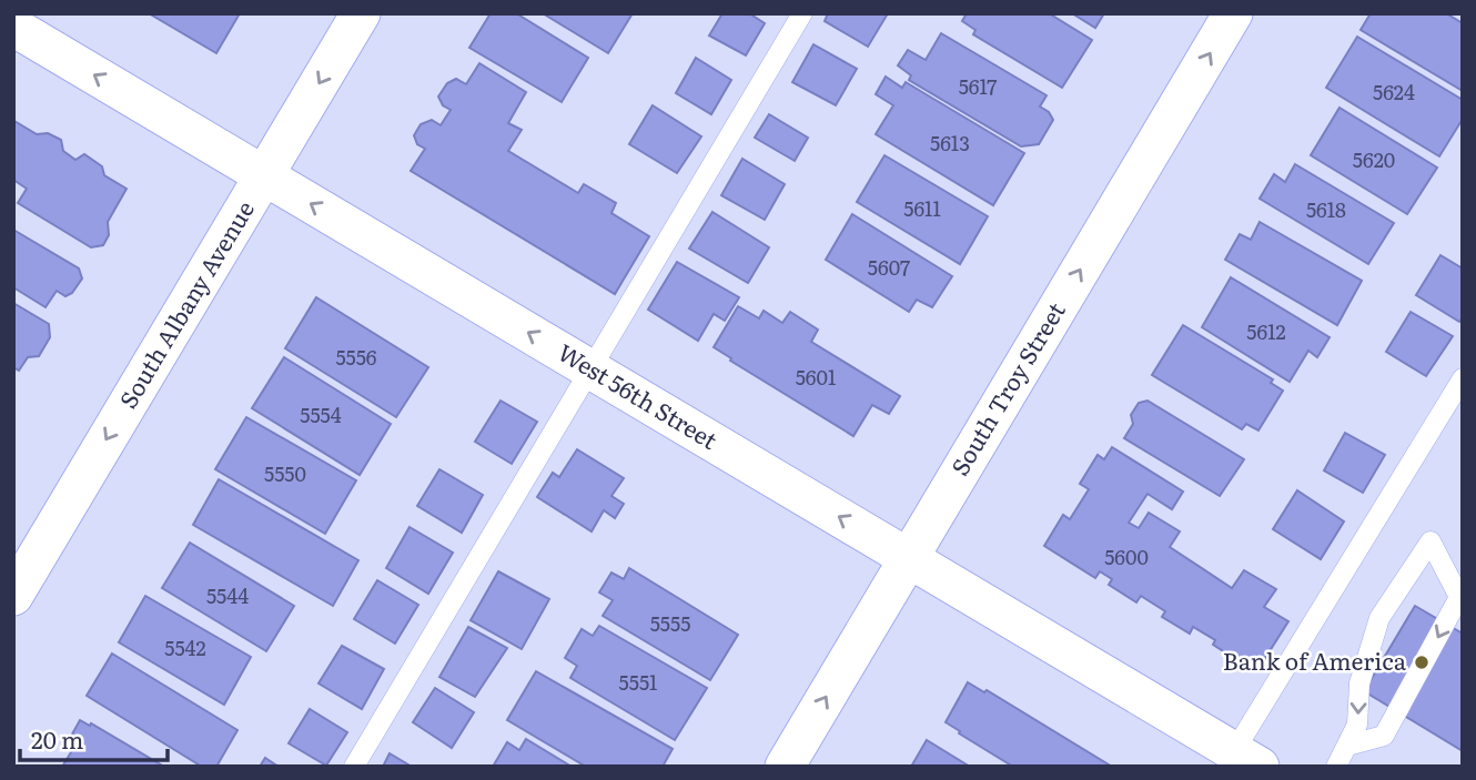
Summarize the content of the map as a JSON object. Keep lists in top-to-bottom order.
{
  "streets": {
    "street": ["South Albany Avenue", "South Troy Street", "West 56th Street"]
  },
  "crossings": [
    ["South Albany Avenue", "West 56th Street"],
    ["South Troy Street", "West 56th Street"]
  ],
  "one_way": ["South Albany Avenue", "South Troy Street", "West 56th Street"],
  "places": ["Bank of America"],
  "house_numbers": [
    "5617",
    "5624",
    "5613",
    "5620",
    "5611",
    "5618",
    "5607",
    "5612",
    "5556",
    "5601",
    "5554",
    "5550",
    "5600",
    "5544",
    "5555",
    "5542",
    "5551"
  ],
  "scale_bar": "20 m"
}
